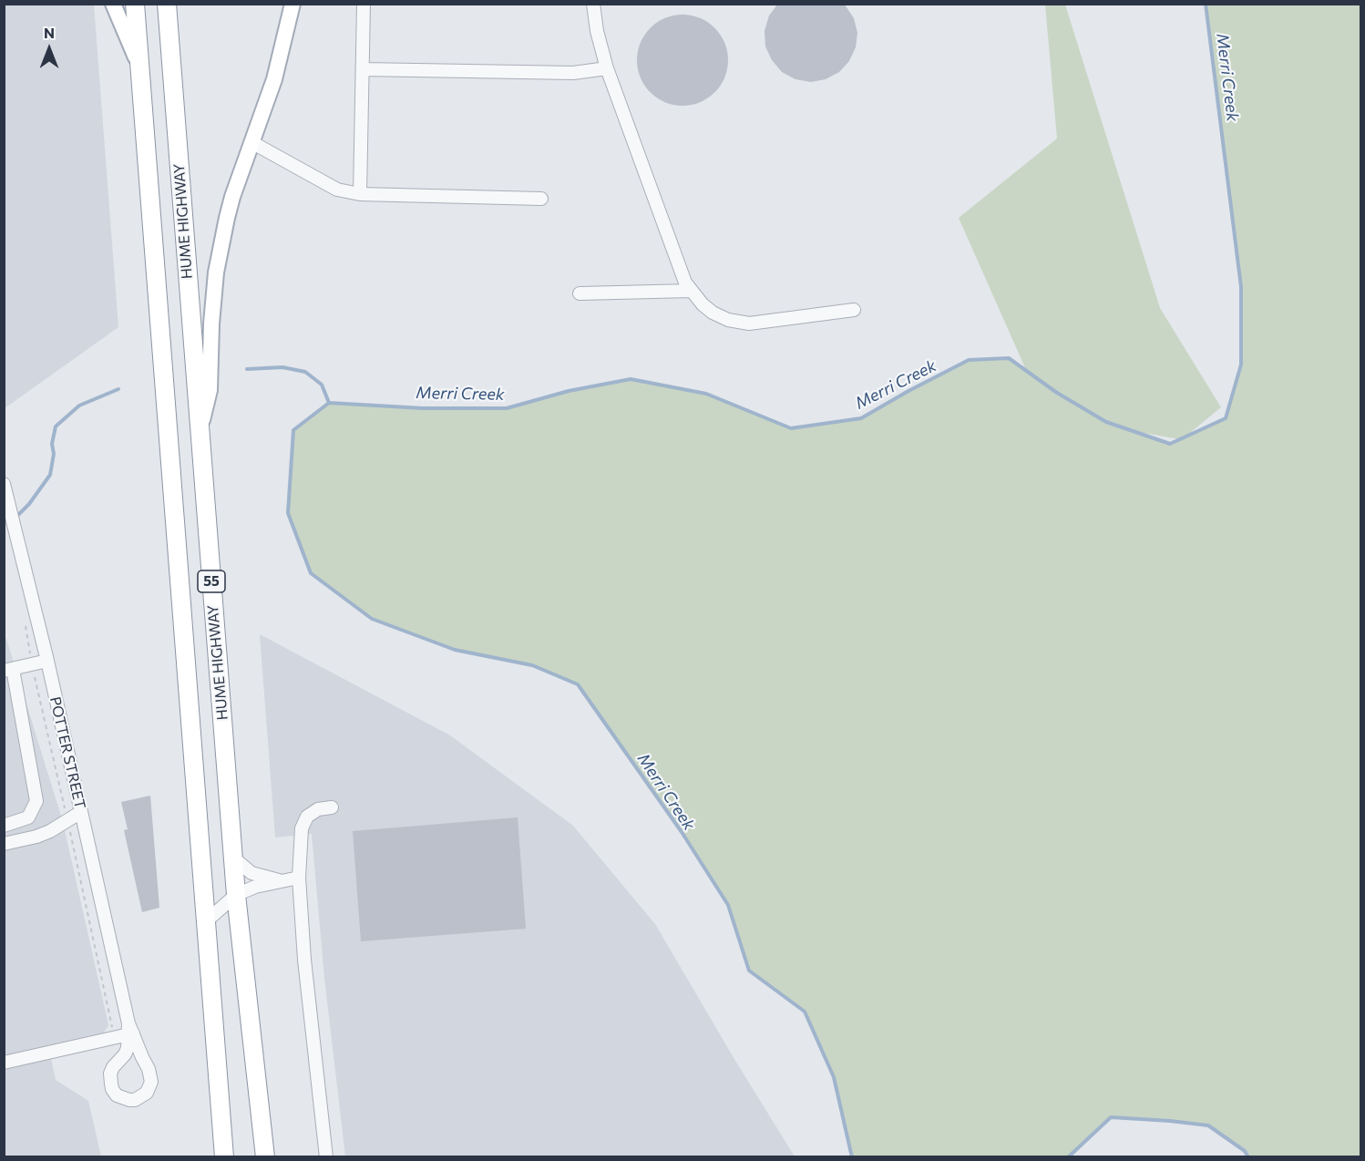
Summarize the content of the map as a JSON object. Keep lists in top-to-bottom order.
{
  "streets": {
    "highway": ["HUME HIGHWAY", "55"],
    "street": ["POTTER STREET"]
  },
  "water": ["Merri Creek"],
  "north": "top"
}
